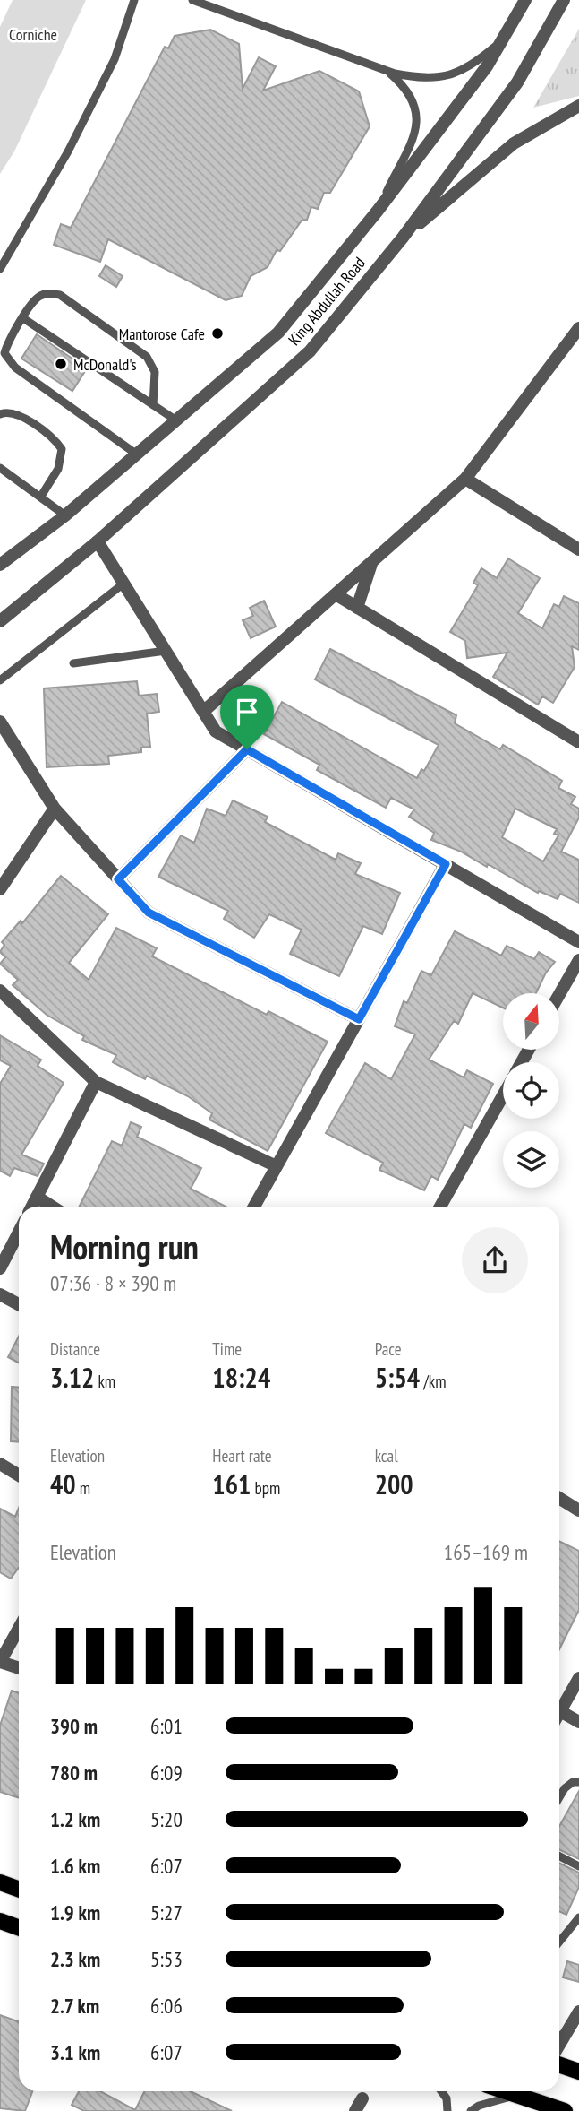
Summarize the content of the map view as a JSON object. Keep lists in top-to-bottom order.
{
  "streets": {
    "street": ["King Abdullah Road"]
  },
  "parks": ["Corniche"],
  "places": ["Mantorose Cafe", "McDonald's"],
  "north": "top",
  "page": {
    "heading": ["Morning run", "07:36 · 8 × 390 m"],
    "stats": [
      ["Distance", "3.12 km"],
      ["Time", "18:24"],
      ["Pace", "5:54 /km"],
      ["Elevation", "40 m"],
      ["Heart rate", "161 bpm"],
      ["kcal", "200"]
    ],
    "chart": ["Elevation", "165–169 m"],
    "list": [
      {
        "name": "390 m",
        "note": "6:01"
      },
      {
        "name": "780 m",
        "note": "6:09"
      },
      {
        "name": "1.2 km",
        "note": "5:20"
      },
      {
        "name": "1.6 km",
        "note": "6:07"
      },
      {
        "name": "1.9 km",
        "note": "5:27"
      },
      {
        "name": "2.3 km",
        "note": "5:53"
      },
      {
        "name": "2.7 km",
        "note": "6:06"
      },
      {
        "name": "3.1 km",
        "note": "6:07"
      }
    ]
  }
}
